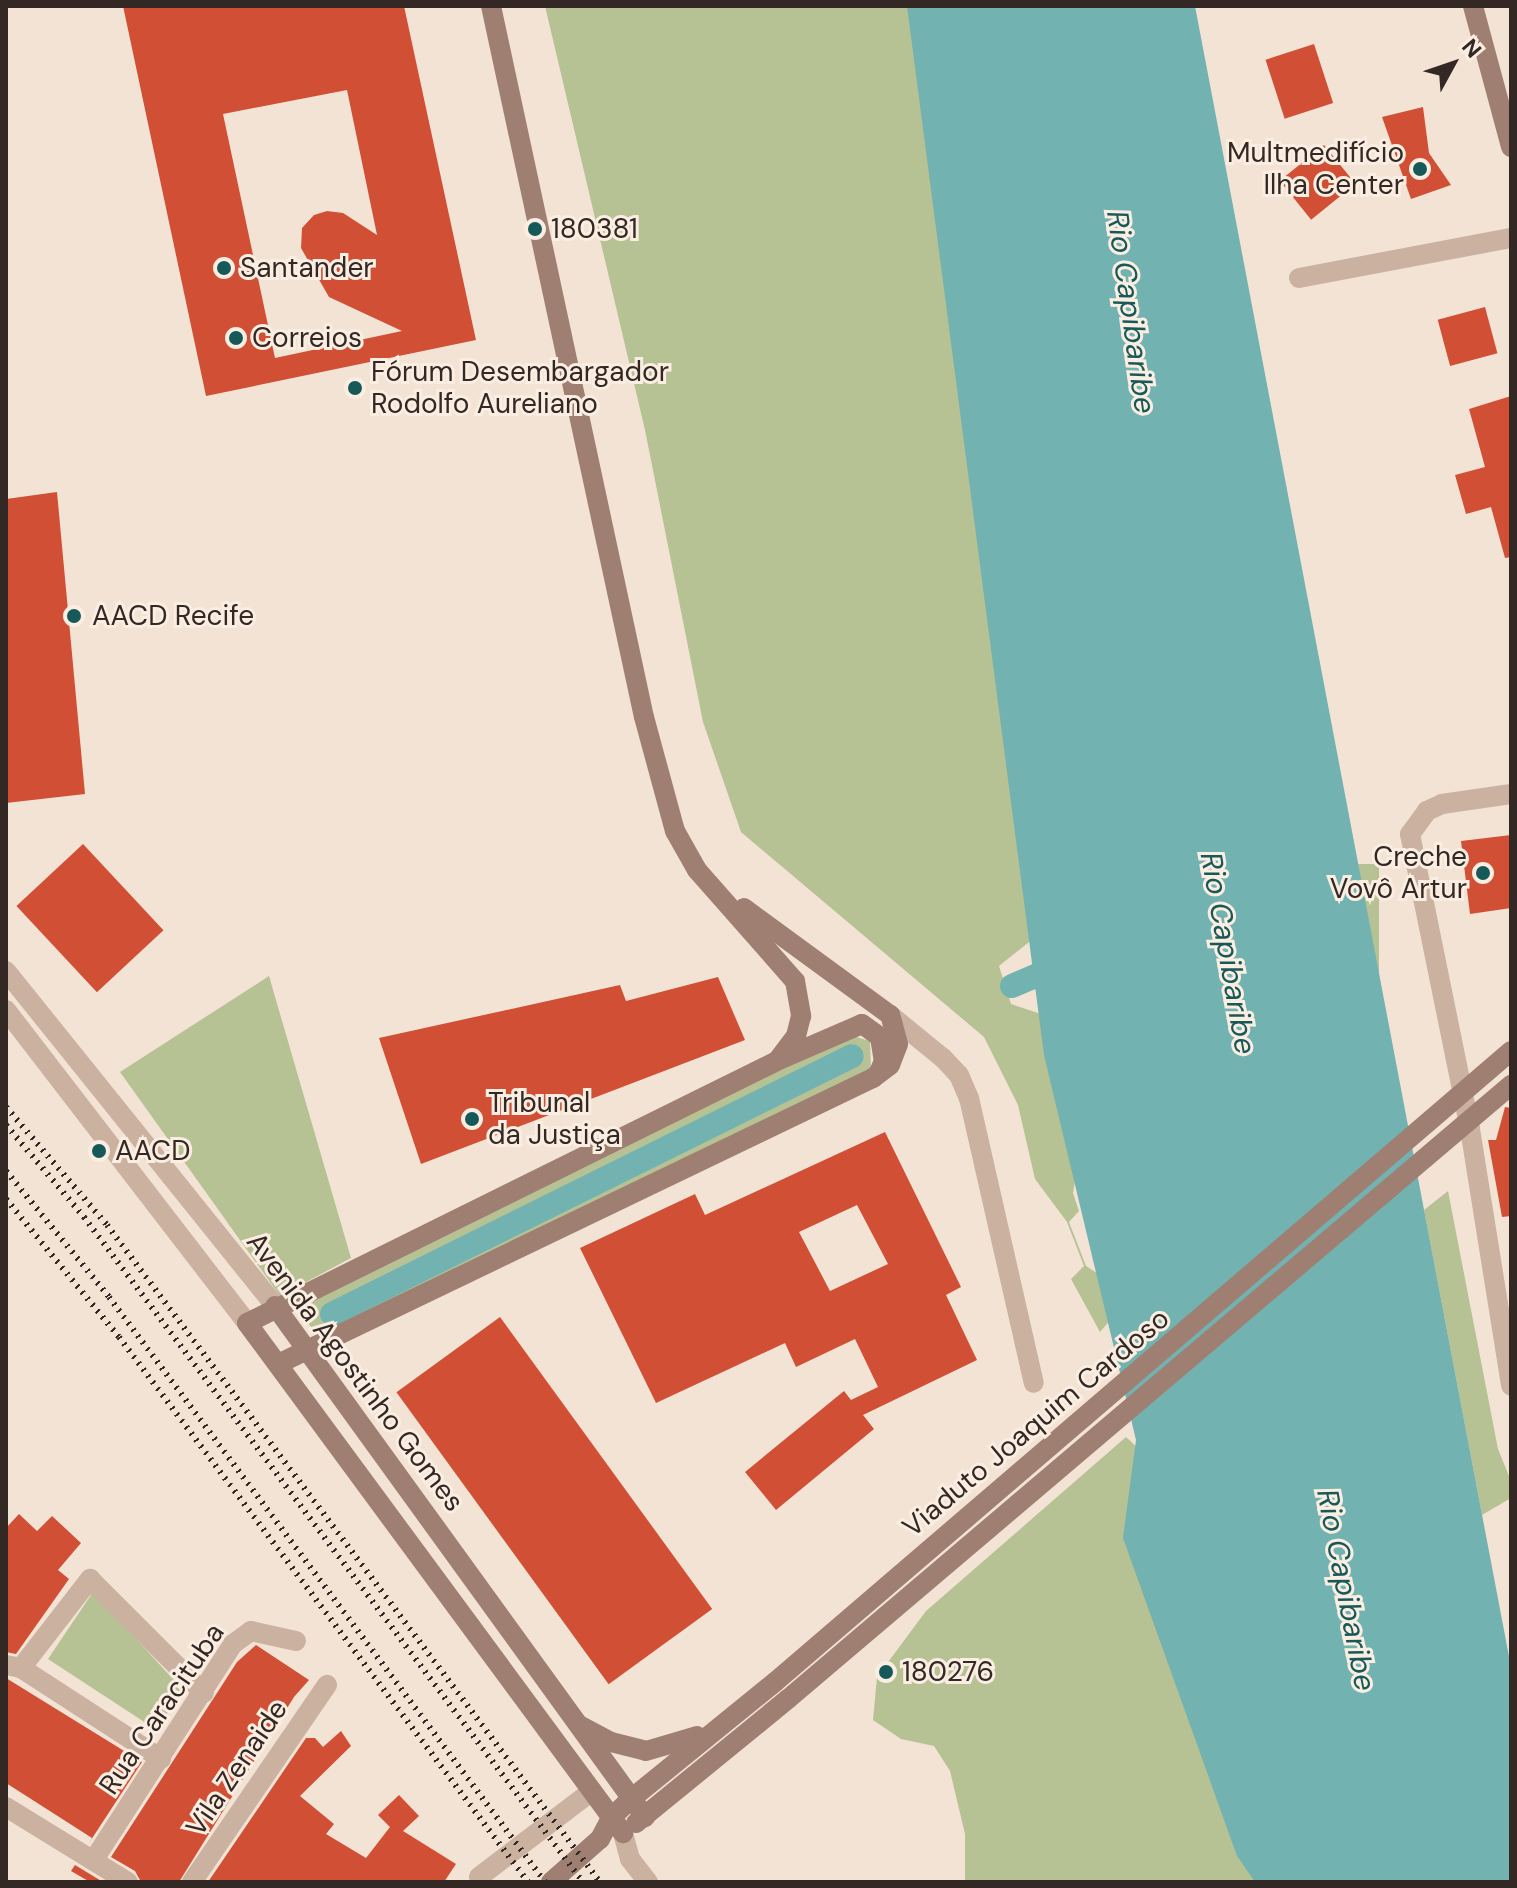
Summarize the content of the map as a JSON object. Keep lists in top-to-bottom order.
{
  "streets": {
    "street": [
      "Avenida Agostinho Gomes",
      "Viaduto Joaquim Cardoso",
      "Rua Caracituba",
      "Vila Zenaide"
    ]
  },
  "crossings": [
    ["Avenida Agostinho Gomes", "Viaduto Joaquim Cardoso"]
  ],
  "water": ["Rio Capibaribe"],
  "places": [
    "Multmedifício Ilha Center",
    "180381",
    "Santander",
    "Correios",
    "Fórum Desembargador Rodolfo Aureliano",
    "AACD Recife",
    "Creche Vovô Artur",
    "Tribunal da Justiça",
    "AACD",
    "180276"
  ],
  "north": "top right"
}
